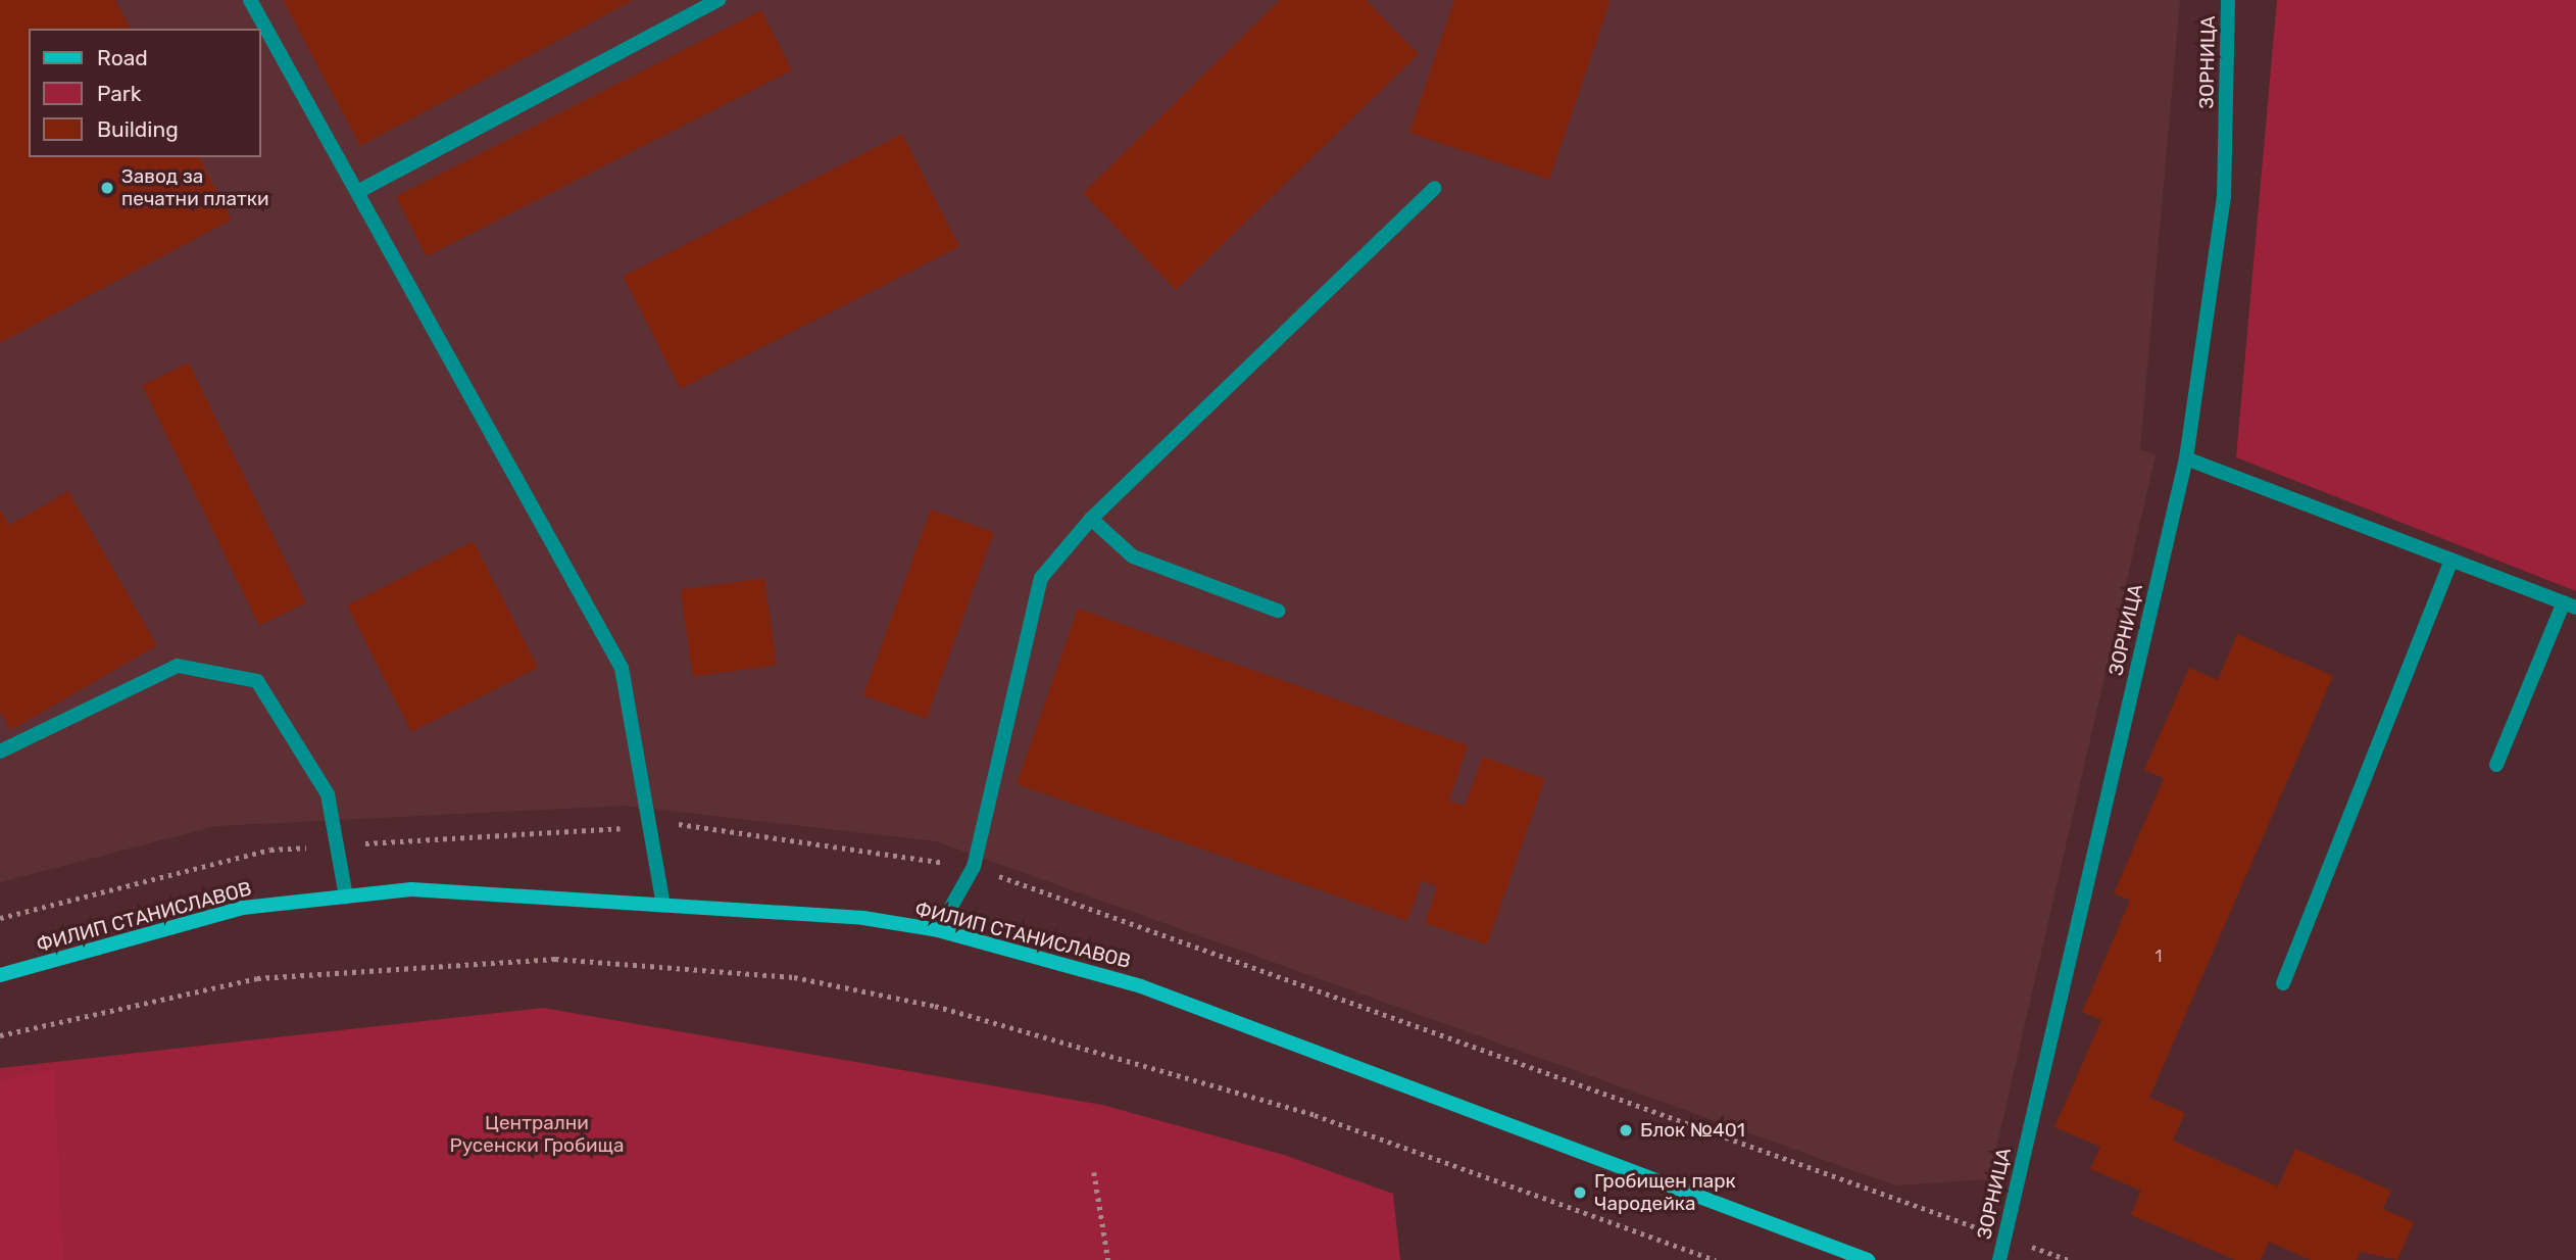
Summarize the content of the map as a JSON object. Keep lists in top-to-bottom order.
{
  "streets": {
    "main road": ["ФИЛИП СТАНИСЛАВОВ"],
    "street": ["ЗОРНИЦА"]
  },
  "parks": ["Централни Русенски Гробища"],
  "places": ["Завод за печатни платки", "Блок №401", "Гробищен парк Чародейка"],
  "house_numbers": ["1"],
  "legend": ["Road", "Park", "Building"]
}
